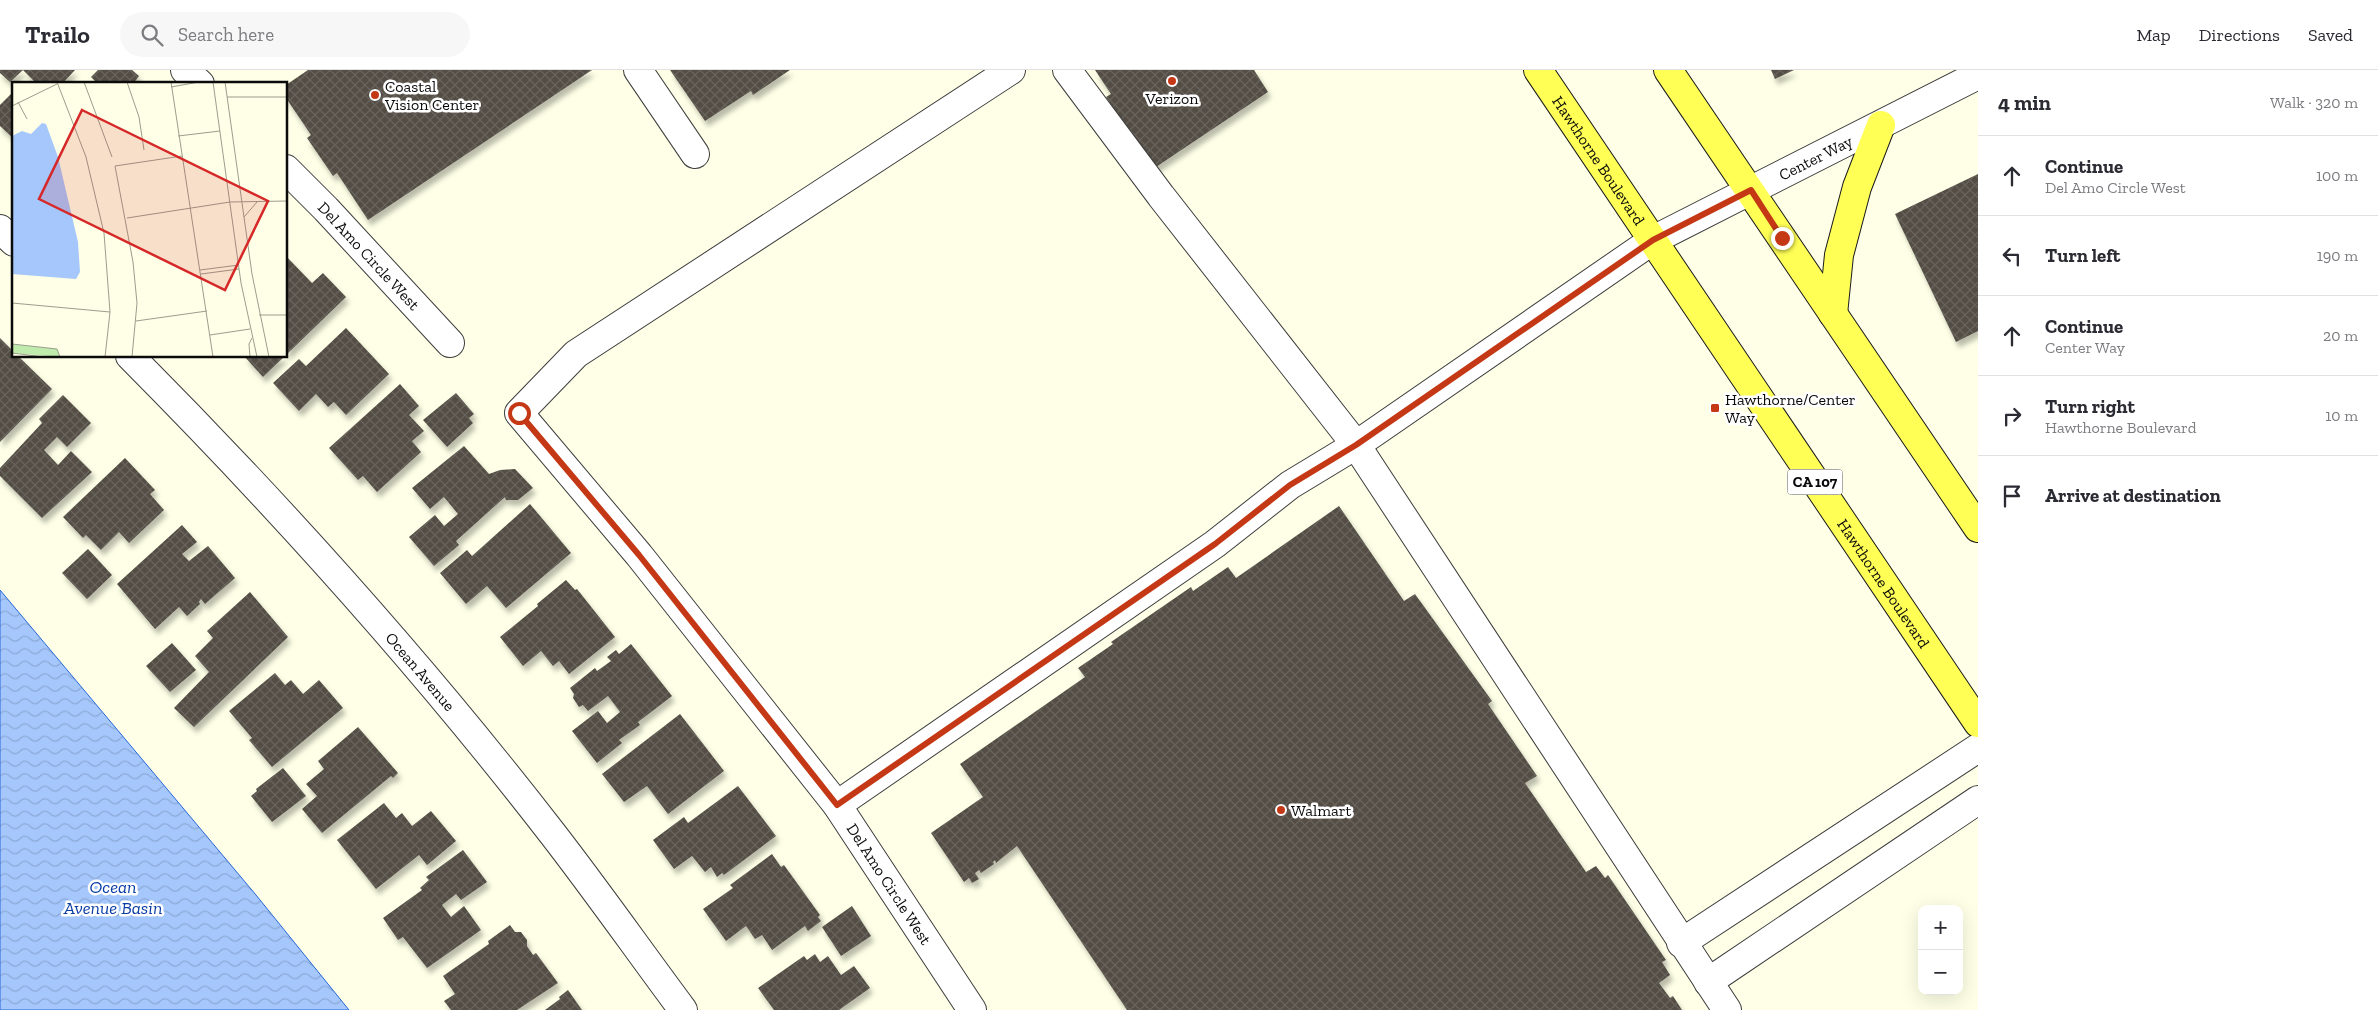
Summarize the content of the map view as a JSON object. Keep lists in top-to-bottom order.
{
  "streets": {
    "main road": ["Hawthorne Boulevard", "CA 107"],
    "street": ["Center Way", "Del Amo Circle West", "Ocean Avenue"]
  },
  "crossings": [
    ["Center Way", "Hawthorne Boulevard"],
    ["Center Way", "Del Amo Circle West"]
  ],
  "water": ["Ocean Avenue Basin"],
  "places": {
    "other": ["Verizon", "Coastal Vision Center", "Walmart"],
    "transit": ["Hawthorne/Center Way"]
  },
  "page": {
    "header": "Trailo",
    "search": "Search here",
    "nav": ["Map", "Directions", "Saved"],
    "heading": ["4 min", "Walk · 320 m"],
    "list": [
      ["Continue", "Del Amo Circle West", "100 m"],
      ["Turn left", "190 m"],
      ["Continue", "Center Way", "20 m"],
      ["Turn right", "Hawthorne Boulevard", "10 m"],
      "Arrive at destination"
    ],
    "map_buttons": ["+", "−"]
  }
}
